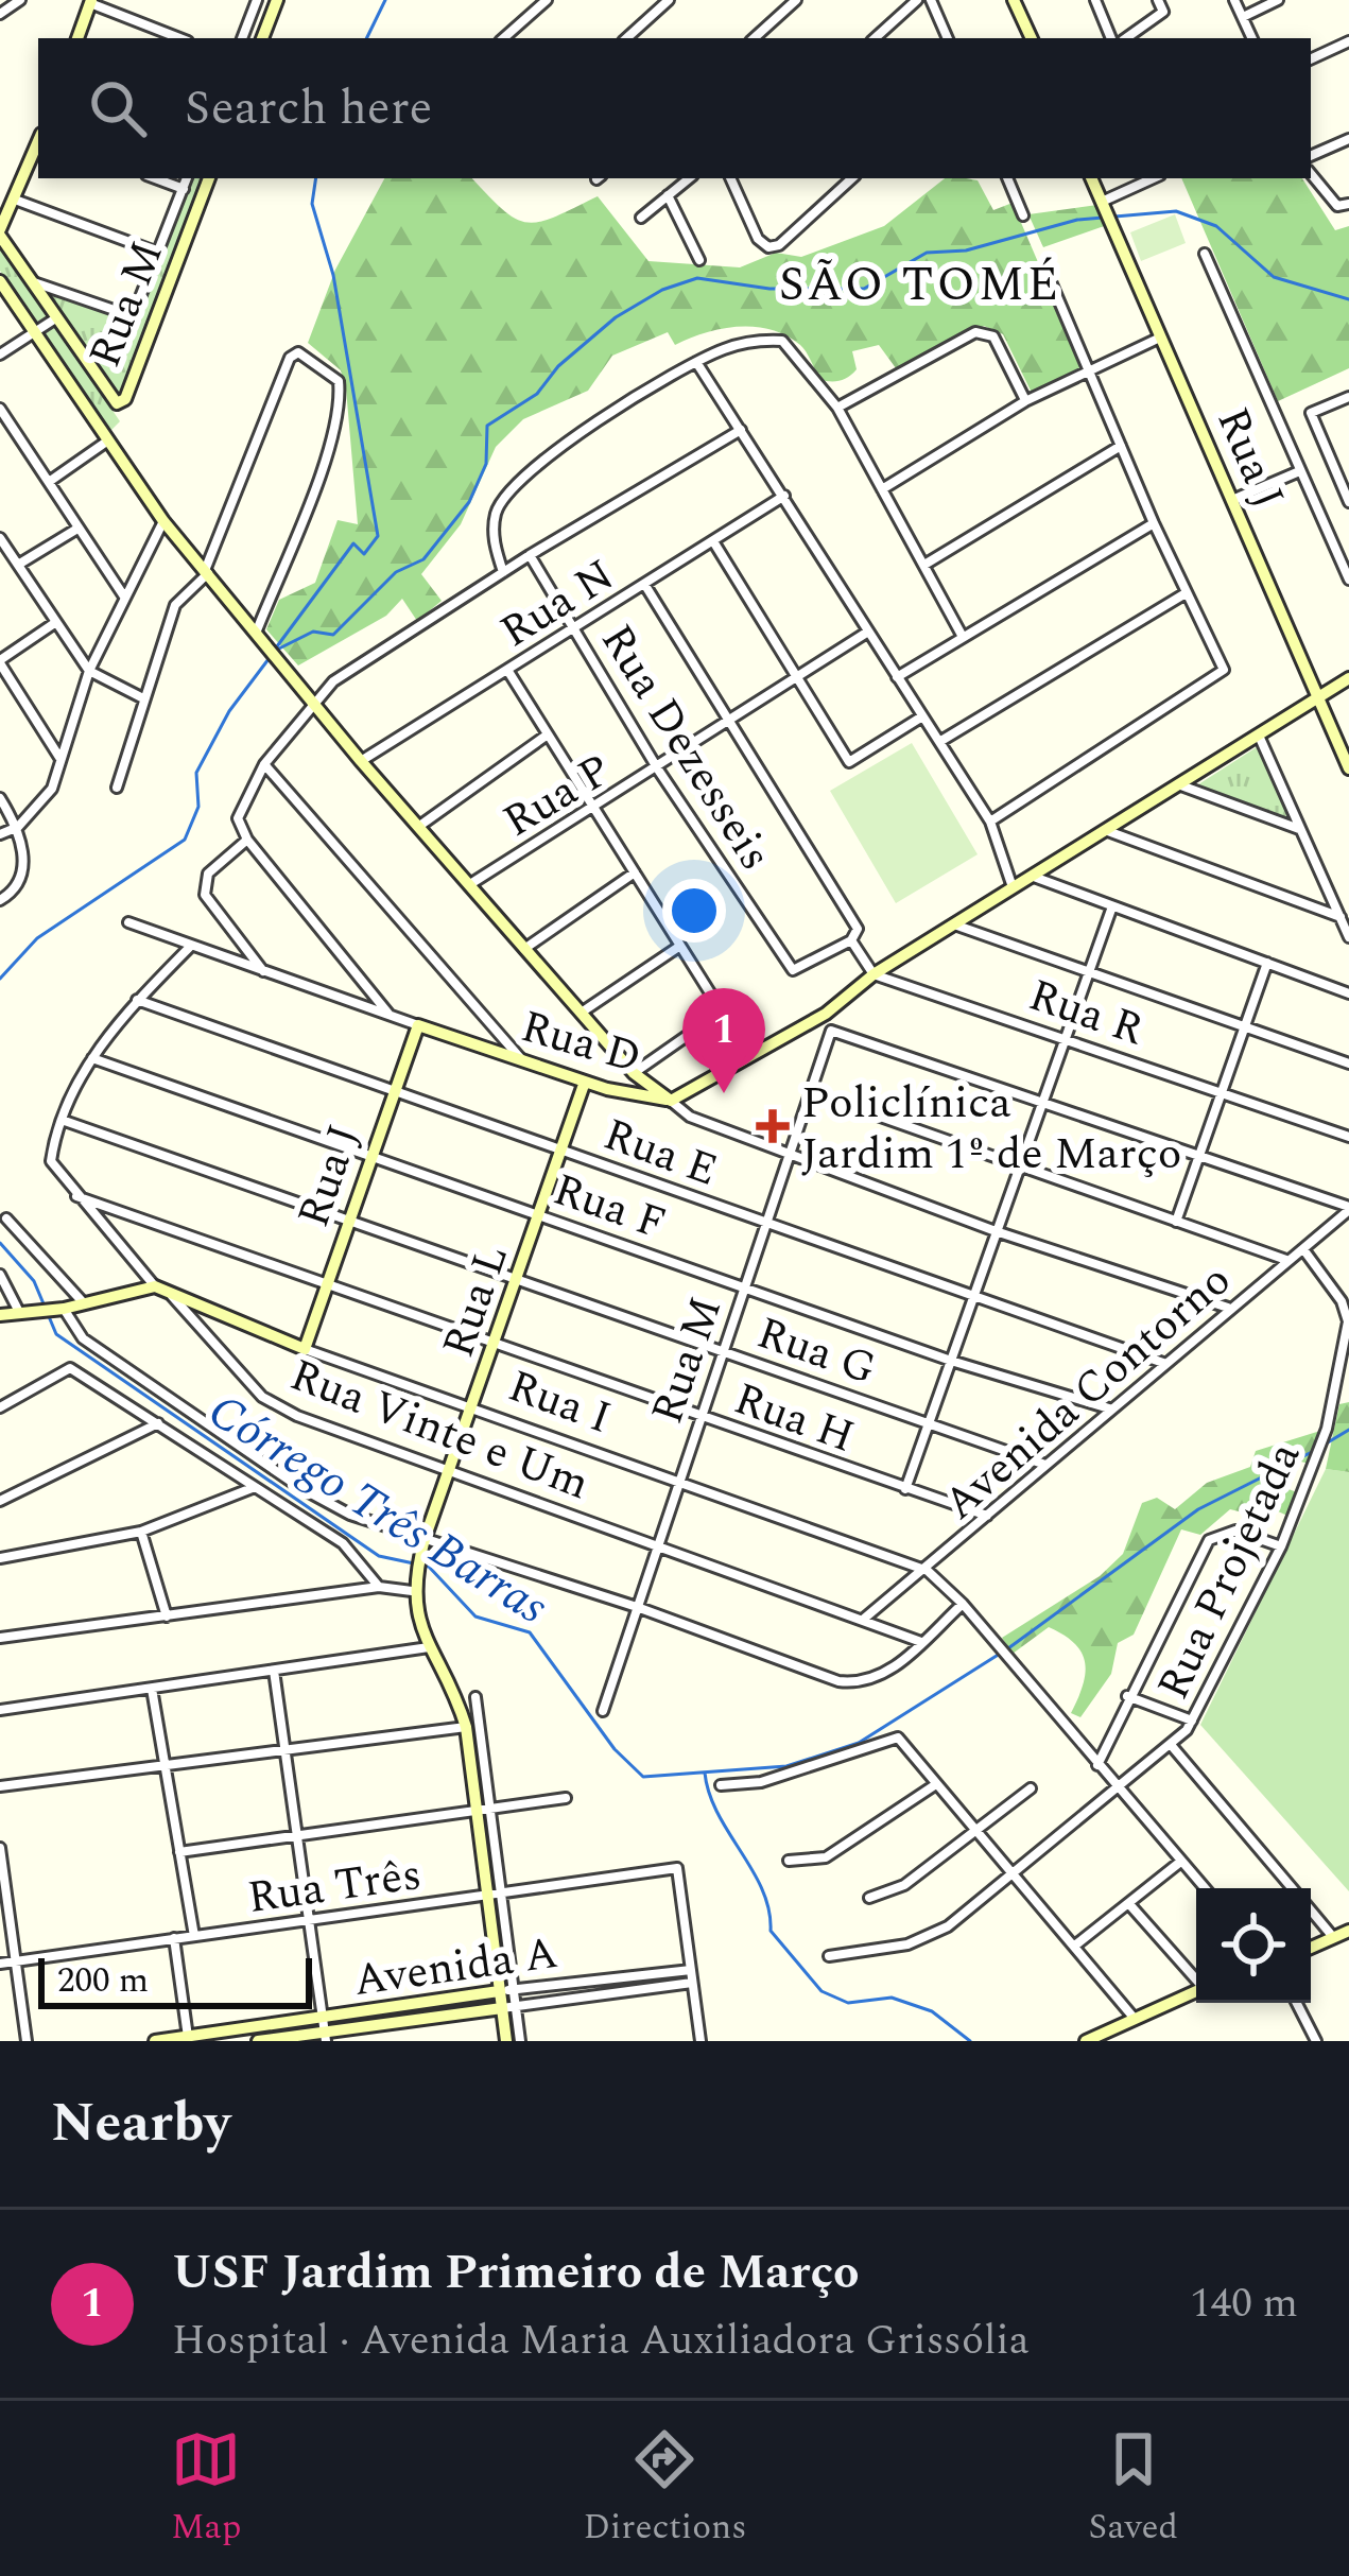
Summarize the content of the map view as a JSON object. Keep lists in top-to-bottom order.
{
  "streets": {
    "street": [
      "Rua M",
      "Rua J",
      "Rua N",
      "Rua Dezesseis",
      "Rua P",
      "Rua R",
      "Rua D",
      "Rua E",
      "Rua F",
      "Rua L",
      "Rua G",
      "Avenida Contorno",
      "Rua I",
      "Rua H",
      "Rua Vinte e Um",
      "Rua Projetada",
      "Rua Três",
      "Avenida A"
    ]
  },
  "crossings": [
    ["Rua M", "Rua D"],
    ["Rua M", "Rua E"],
    ["Rua M", "Rua F"],
    ["Rua M", "Rua G"],
    ["Rua M", "Rua I"],
    ["Rua M", "Rua H"],
    ["Rua M", "Rua Vinte e Um"],
    ["Rua J", "Rua D"],
    ["Rua J", "Rua E"],
    ["Rua J", "Rua F"],
    ["Rua J", "Rua G"],
    ["Rua J", "Rua I"],
    ["Rua J", "Rua H"],
    ["Rua N", "Rua Dezesseis"],
    ["Rua Dezesseis", "Rua P"],
    ["Rua D", "Rua L"],
    ["Rua D", "Avenida Contorno"],
    ["Rua D", "Rua Vinte e Um"],
    ["Rua E", "Rua L"],
    ["Rua E", "Avenida Contorno"],
    ["Rua E", "Rua Vinte e Um"],
    ["Rua F", "Rua L"],
    ["Rua F", "Avenida Contorno"],
    ["Rua F", "Rua Vinte e Um"],
    ["Rua L", "Rua G"],
    ["Rua L", "Rua I"],
    ["Rua L", "Rua H"],
    ["Rua L", "Rua Vinte e Um"],
    ["Rua G", "Avenida Contorno"],
    ["Rua G", "Rua Vinte e Um"],
    ["Avenida Contorno", "Rua I"],
    ["Avenida Contorno", "Rua H"],
    ["Avenida Contorno", "Rua Vinte e Um"],
    ["Avenida Contorno", "Rua Projetada"],
    ["Rua I", "Rua Vinte e Um"],
    ["Rua H", "Rua Vinte e Um"],
    ["Rua Três", "Avenida A"]
  ],
  "districts": ["SÃO TOMÉ"],
  "water": ["Córrego Três Barras"],
  "places": {
    "health": ["Policlínica Jardim 1º de Março"]
  },
  "scale_bar": "200 m",
  "page": {
    "search": "Search here",
    "pins": "1",
    "scale": "200 m",
    "heading": "Nearby",
    "list": [
      {
        "mark": "1",
        "name": "USF Jardim Primeiro de Março",
        "note": "Hospital · Avenida Maria Auxiliadora Grissólia",
        "value": "140 m"
      }
    ],
    "nav": ["Map", "Directions", "Saved"]
  }
}
